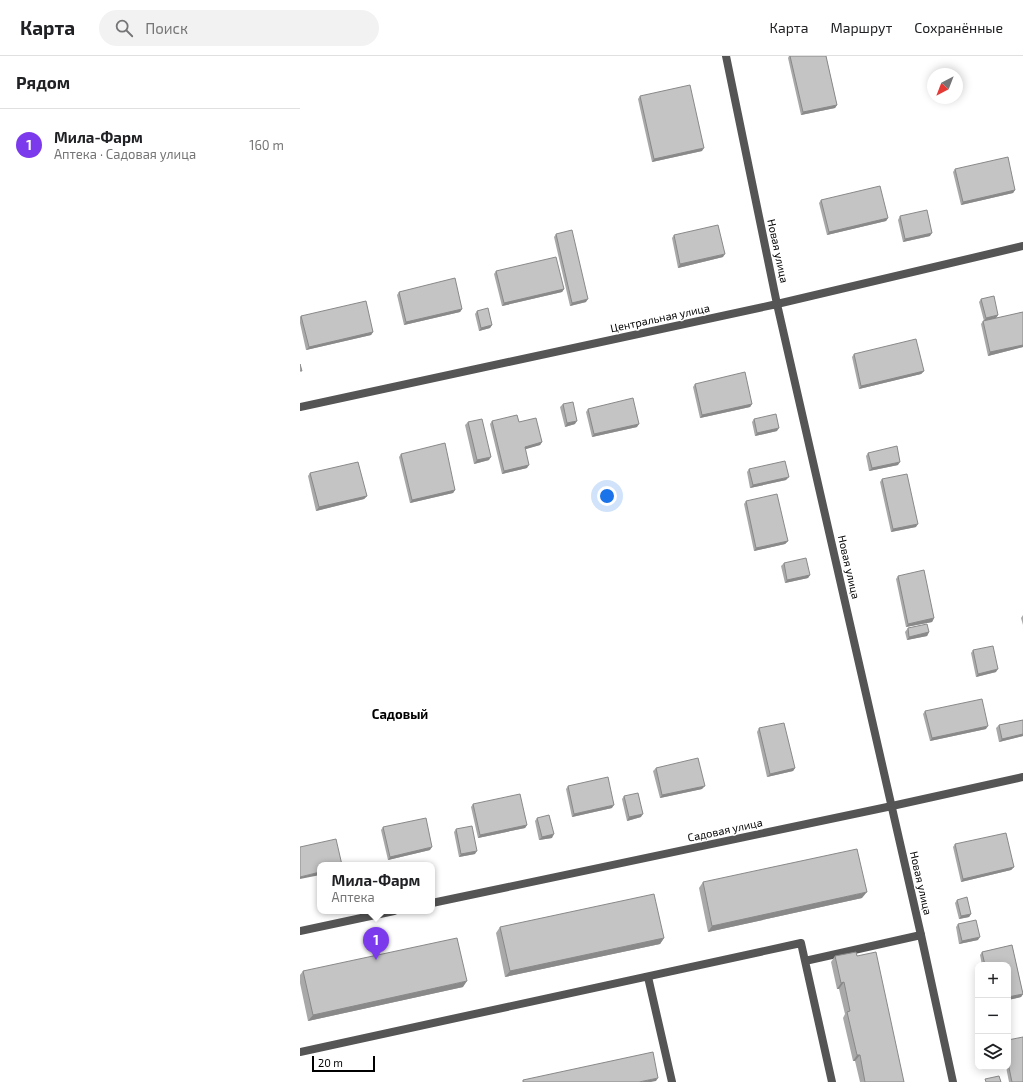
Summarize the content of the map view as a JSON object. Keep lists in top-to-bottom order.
{
  "streets": {
    "street": ["Новая улица", "Центральная улица", "Садовая улица"]
  },
  "crossings": [
    ["Новая улица", "Центральная улица"],
    ["Новая улица", "Садовая улица"]
  ],
  "districts": ["Садовый"],
  "scale_bar": "20 m",
  "north": "bottom left",
  "page": {
    "header": "Карта",
    "search": "Поиск",
    "nav": ["Карта", "Маршрут", "Сохранённые"],
    "heading": "Рядом",
    "list": [
      {
        "mark": "1",
        "name": "Мила-Фарм",
        "note": "Аптека · Садовая улица",
        "value": "160 m"
      }
    ],
    "popup": ["Мила-Фарм", "Аптека"],
    "pins": "1",
    "map_buttons": ["+", "−"],
    "scale": "20 m"
  }
}
